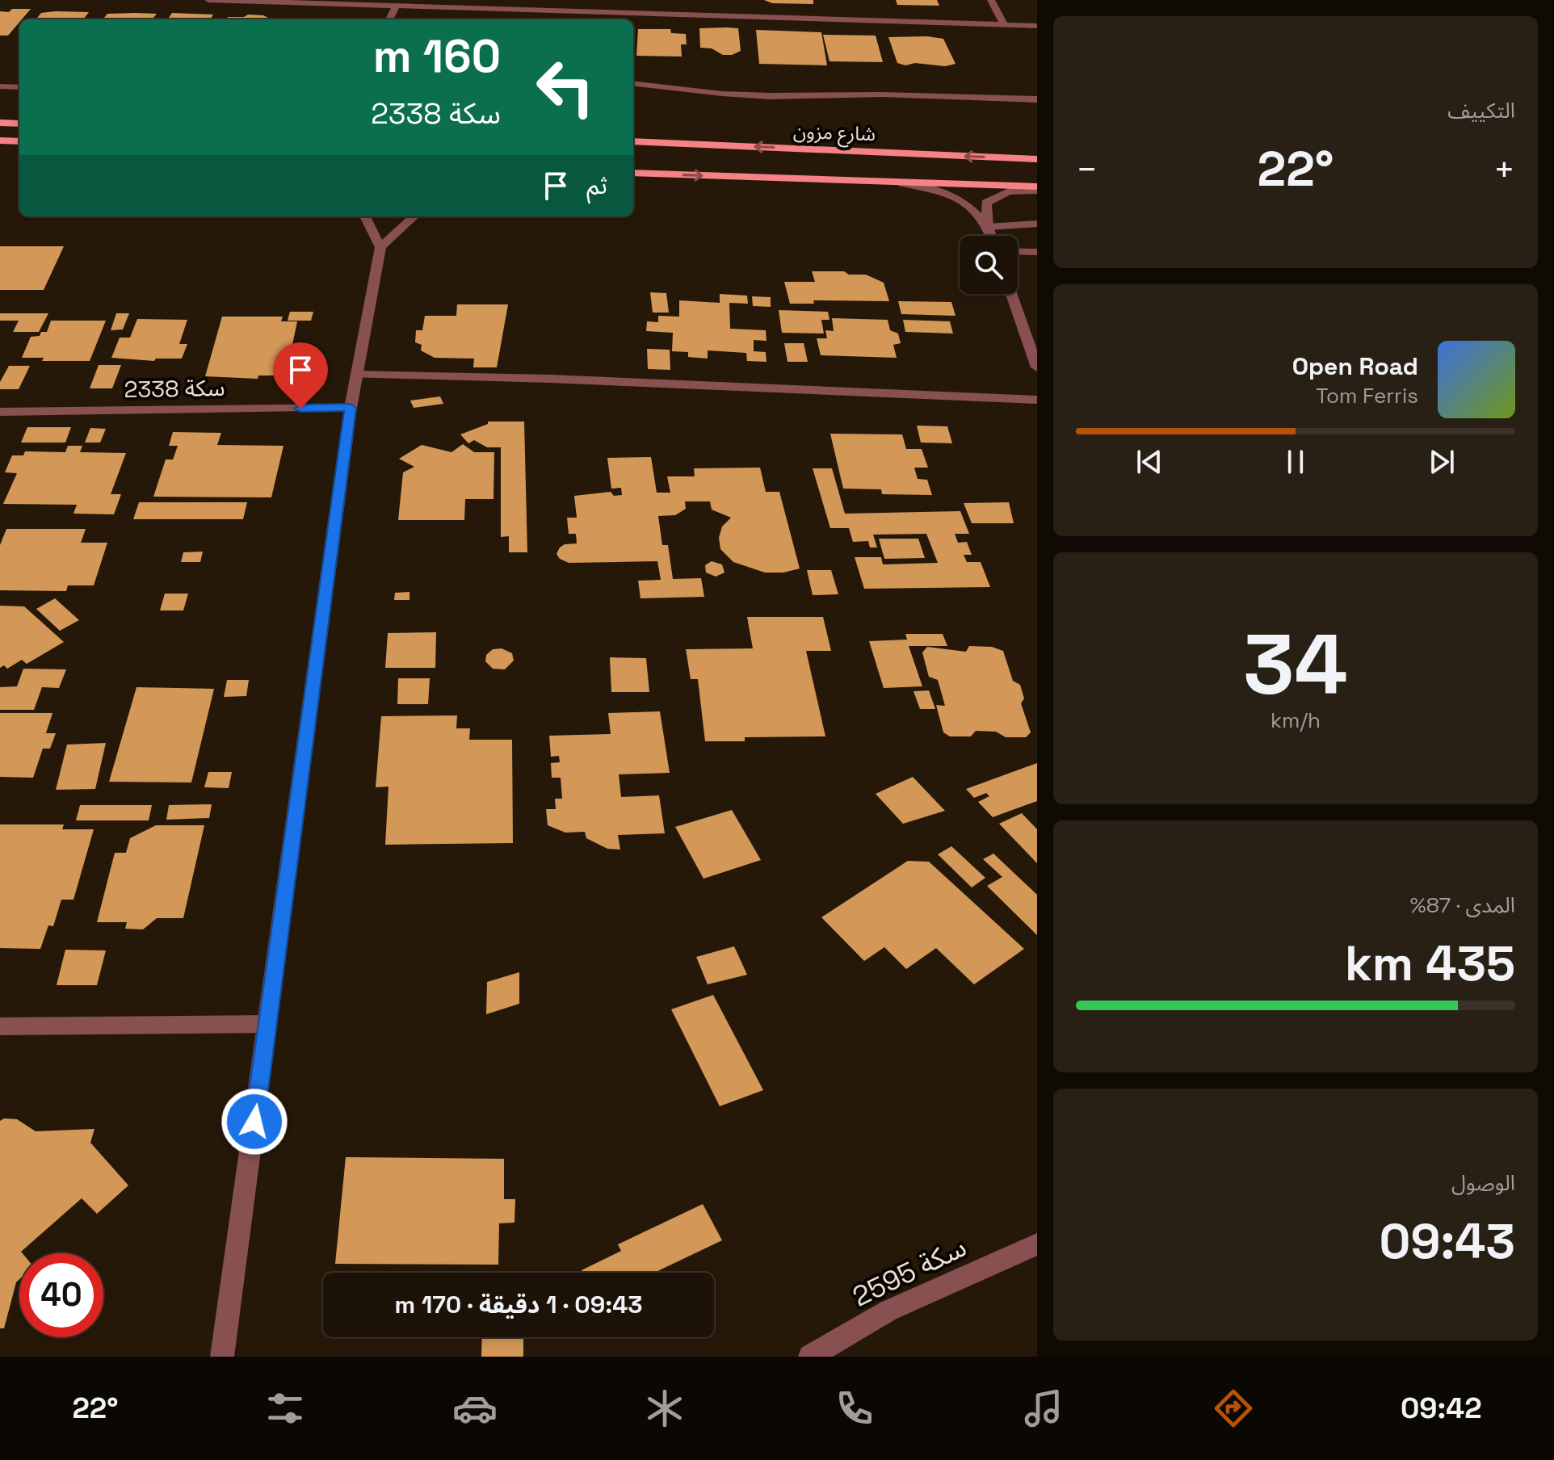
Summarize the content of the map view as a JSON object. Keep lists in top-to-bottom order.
{
  "streets": {
    "main road": ["شارع مزون"],
    "street": ["سكة 2338", "سكة 2595"]
  },
  "page": {
    "tile": [
      "التكييف",
      ["34", "km/h"],
      ["المدى · 87%", "435 km"],
      ["الوصول", "09:43"]
    ],
    "turn": ["160 m", "سكة 2338"],
    "heat": ["−", "22°", "+"],
    "then": "ثم",
    "song": ["Open Road", "Tom Ferris"],
    "limit": "40",
    "trip": "09:43 · 1 دقيقة · 170 m",
    "tabs": ["09:42", "22°"]
  }
}
